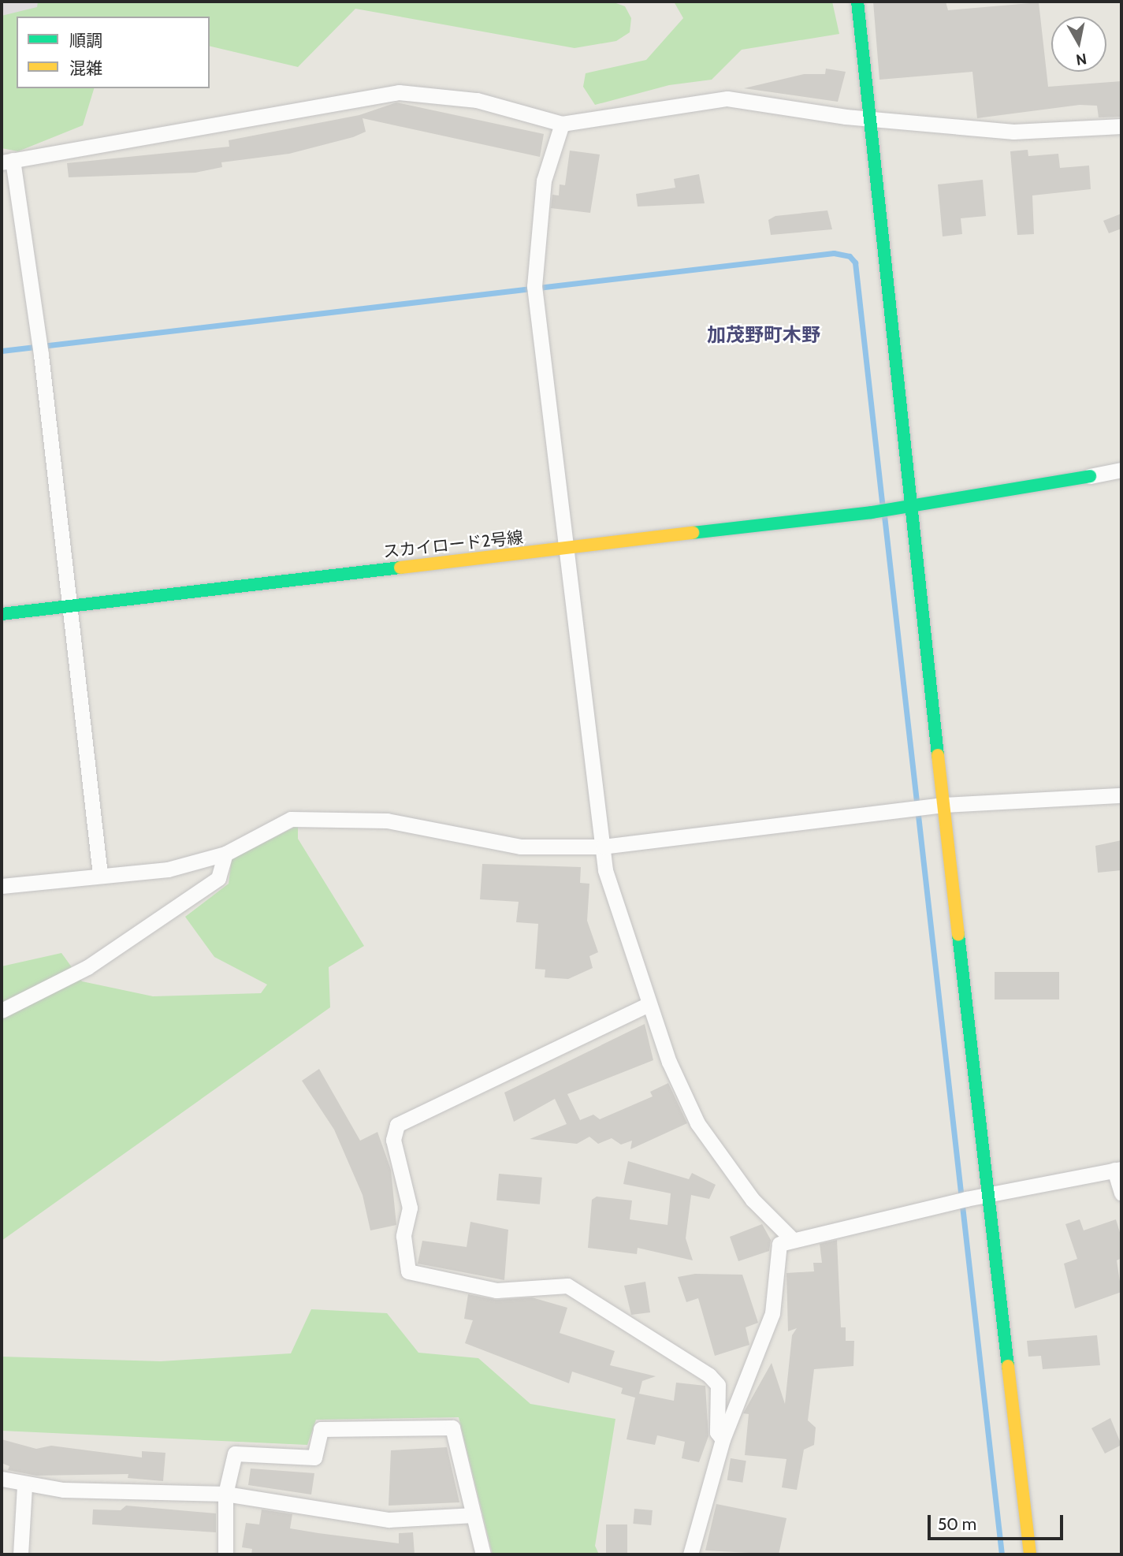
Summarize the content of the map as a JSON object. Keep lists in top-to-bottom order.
{
  "streets": {
    "street": ["スカイロード2号線"]
  },
  "districts": ["加茂野町木野"],
  "legend": ["順調", "混雑"],
  "scale_bar": "50 m",
  "north": "bottom"
}
